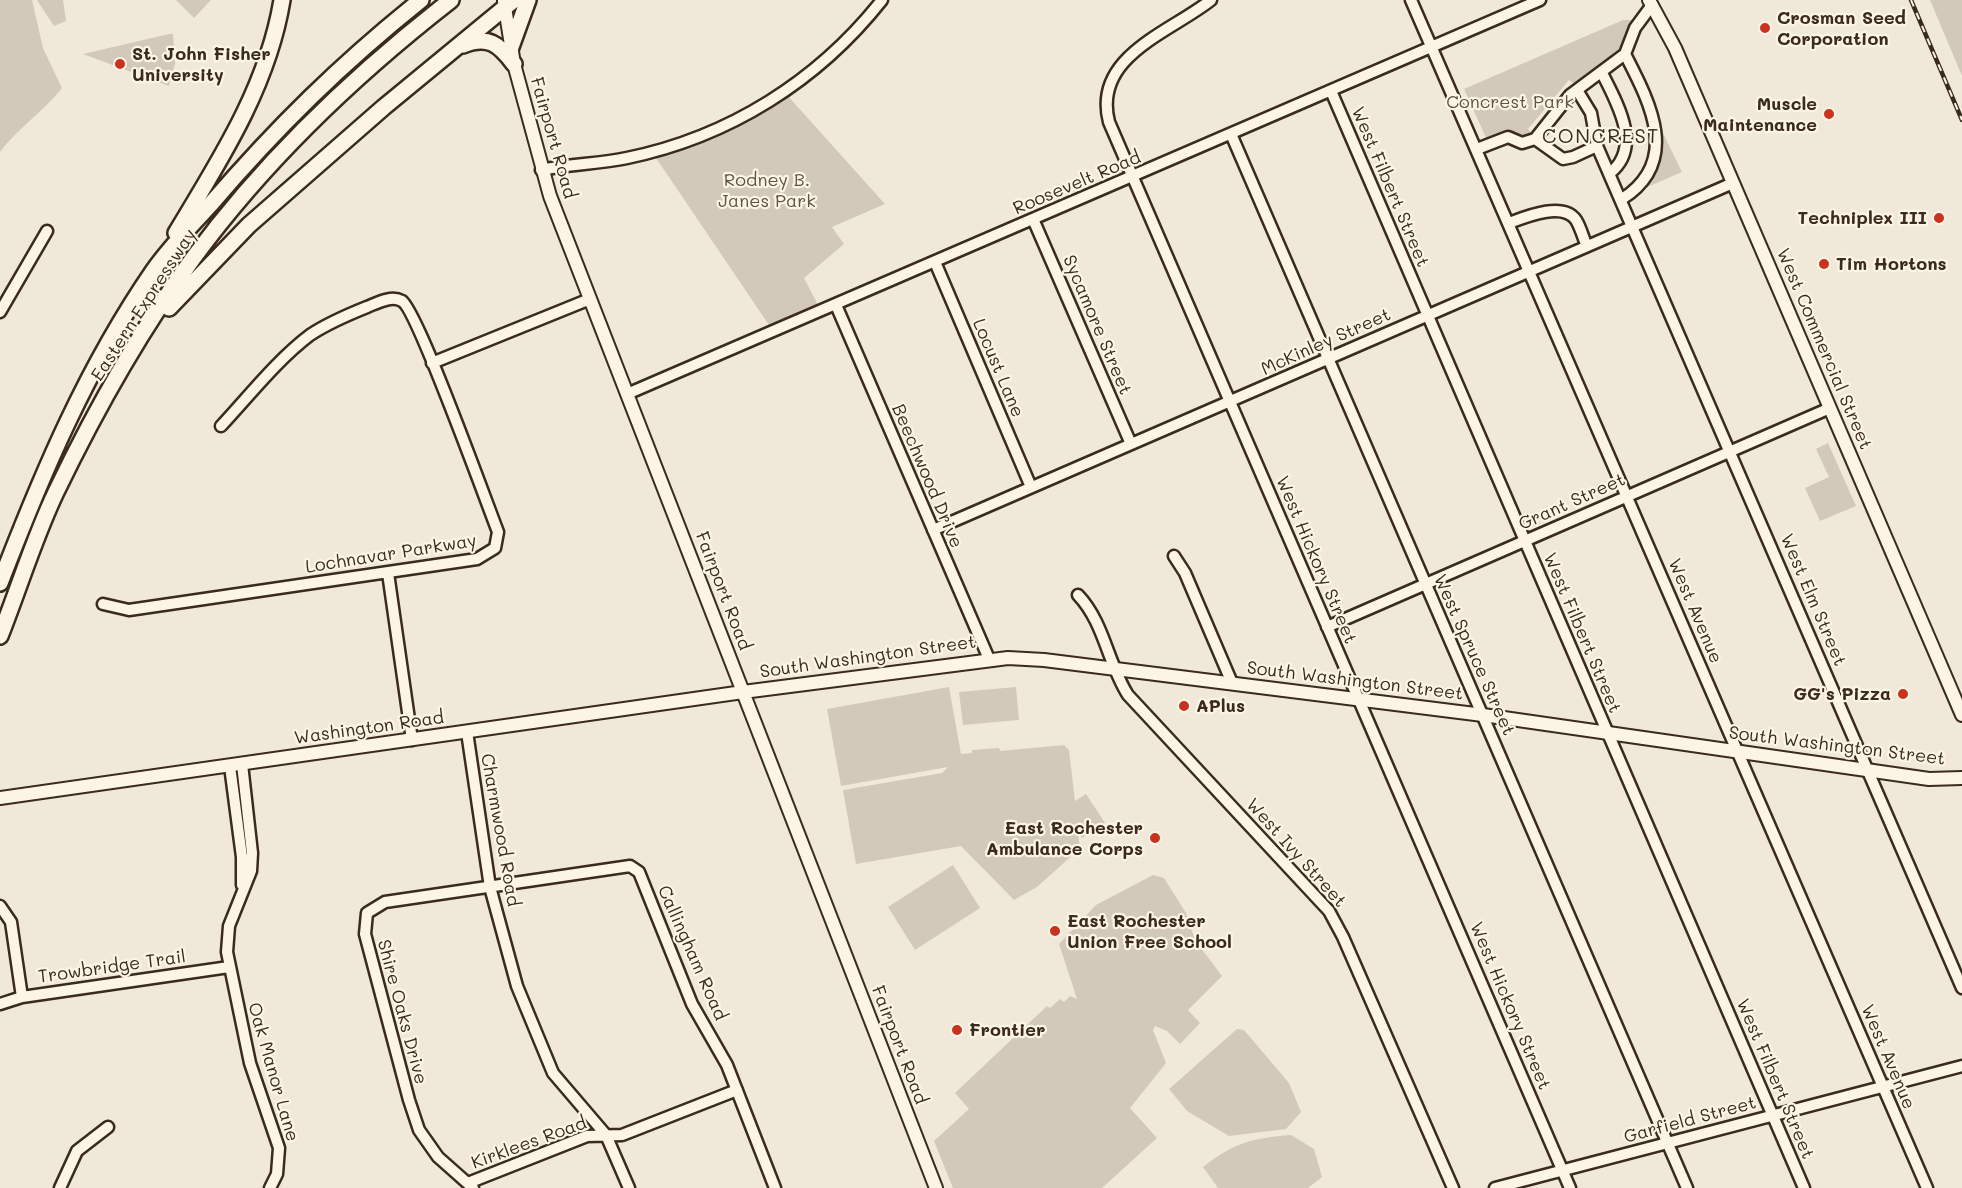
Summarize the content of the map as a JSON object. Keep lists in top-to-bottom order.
{
  "streets": {
    "highway": ["Eastern Expressway"],
    "main road": [
      "Fairport Road",
      "West Commercial Street",
      "South Washington Street",
      "Washington Road"
    ],
    "street": [
      "Roosevelt Road",
      "West Filbert Street",
      "Sycamore Street",
      "McKinley Street",
      "Locust Lane",
      "Beechwood Drive",
      "Grant Street",
      "Lochnavar Parkway",
      "West Hickory Street",
      "West Elm Street",
      "West Avenue",
      "West Spruce Street",
      "Charmwood Road",
      "West Ivy Street",
      "Callingham Road",
      "Trowbridge Trail",
      "Shire Oaks Drive",
      "Oak Manor Lane",
      "Garfield Street",
      "Kirklees Road"
    ]
  },
  "crossings": [
    ["Fairport Road", "Roosevelt Road"],
    ["Fairport Road", "South Washington Street"],
    ["Fairport Road", "Washington Road"],
    ["Roosevelt Road", "West Filbert Street"],
    ["Roosevelt Road", "Sycamore Street"],
    ["Roosevelt Road", "Locust Lane"],
    ["Roosevelt Road", "Beechwood Drive"],
    ["Roosevelt Road", "West Hickory Street"],
    ["Roosevelt Road", "West Avenue"],
    ["Roosevelt Road", "West Spruce Street"],
    ["West Filbert Street", "McKinley Street"],
    ["West Filbert Street", "Grant Street"],
    ["West Filbert Street", "South Washington Street"],
    ["West Filbert Street", "Garfield Street"],
    ["Sycamore Street", "McKinley Street"],
    ["McKinley Street", "West Commercial Street"],
    ["McKinley Street", "Locust Lane"],
    ["McKinley Street", "Beechwood Drive"],
    ["McKinley Street", "West Hickory Street"],
    ["McKinley Street", "West Elm Street"],
    ["McKinley Street", "West Avenue"],
    ["McKinley Street", "West Spruce Street"],
    ["West Commercial Street", "Grant Street"],
    ["Beechwood Drive", "South Washington Street"],
    ["Grant Street", "West Hickory Street"],
    ["Grant Street", "West Elm Street"],
    ["Grant Street", "West Avenue"],
    ["Grant Street", "West Spruce Street"],
    ["West Hickory Street", "South Washington Street"],
    ["West Hickory Street", "Garfield Street"],
    ["West Elm Street", "South Washington Street"],
    ["West Avenue", "South Washington Street"],
    ["West Avenue", "Garfield Street"],
    ["West Spruce Street", "South Washington Street"],
    ["West Spruce Street", "Garfield Street"],
    ["South Washington Street", "Washington Road"],
    ["South Washington Street", "West Ivy Street"],
    ["Washington Road", "Charmwood Road"],
    ["Washington Road", "Oak Manor Lane"],
    ["Charmwood Road", "Callingham Road"],
    ["Charmwood Road", "Shire Oaks Drive"],
    ["Charmwood Road", "Kirklees Road"],
    ["Callingham Road", "Shire Oaks Drive"],
    ["Callingham Road", "Kirklees Road"],
    ["Trowbridge Trail", "Oak Manor Lane"],
    ["Shire Oaks Drive", "Kirklees Road"]
  ],
  "districts": ["CONCREST"],
  "parks": ["Concrest Park", "Rodney B. Janes Park"],
  "places": [
    "Crosman Seed Corporation",
    "St. John Fisher University",
    "Muscle Maintenance",
    "Techniplex III",
    "Tim Hortons",
    "GG's Pizza",
    "APlus",
    "East Rochester Ambulance Corps",
    "East Rochester Union Free School",
    "Frontier"
  ]
}
